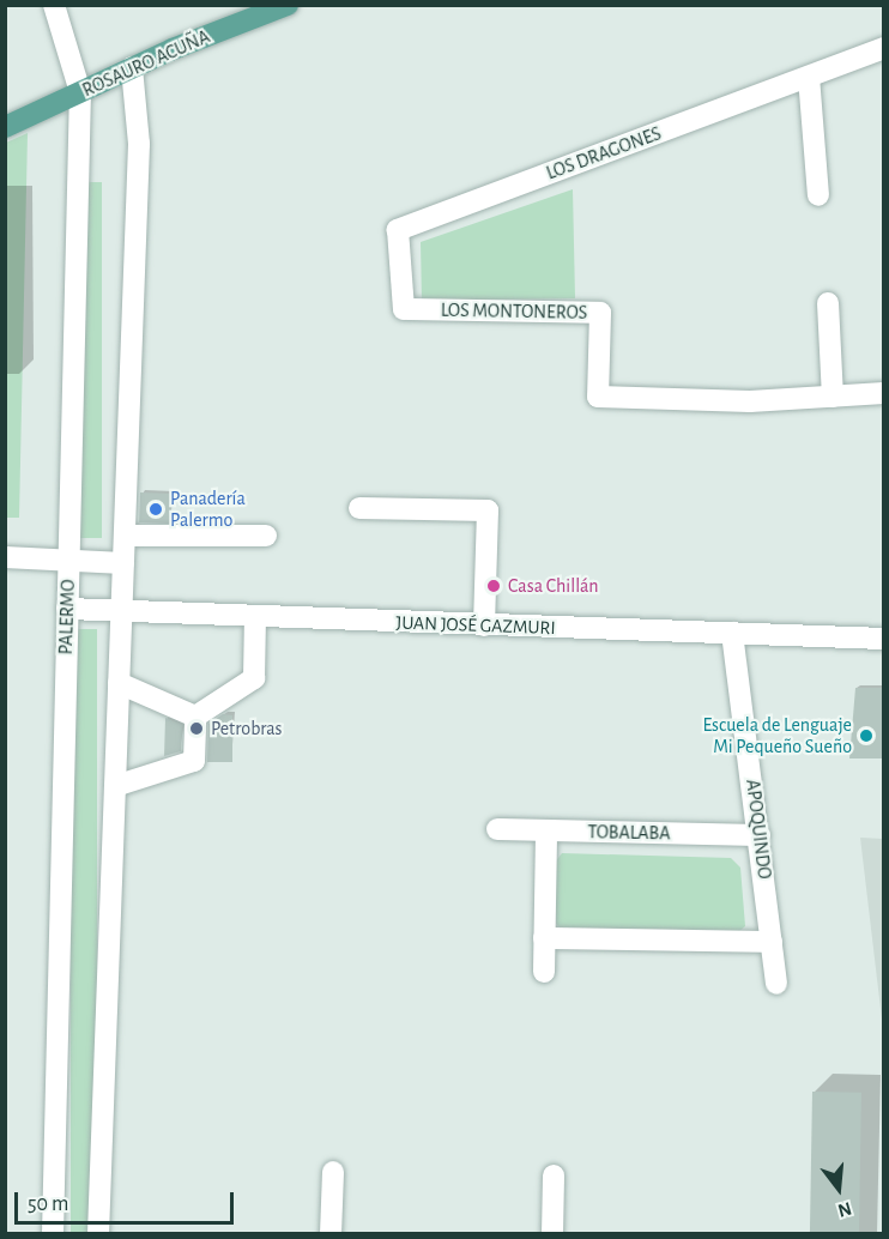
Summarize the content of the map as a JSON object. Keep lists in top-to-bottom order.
{
  "streets": {
    "main road": ["ROSAURO ACUÑA"],
    "street": [
      "LOS DRAGONES",
      "LOS MONTONEROS",
      "PALERMO",
      "JUAN JOSÉ GAZMURI",
      "APOQUINDO",
      "TOBALABA"
    ]
  },
  "crossings": [
    ["ROSAURO ACUÑA", "PALERMO"],
    ["LOS DRAGONES", "LOS MONTONEROS"],
    ["PALERMO", "JUAN JOSÉ GAZMURI"],
    ["JUAN JOSÉ GAZMURI", "APOQUINDO"],
    ["APOQUINDO", "TOBALABA"]
  ],
  "places": [
    "Panadería Palermo",
    "Casa Chillán",
    "Petrobras",
    "Escuela de Lenguaje Mi Pequeño Sueño"
  ],
  "scale_bar": "50 m",
  "north": "bottom"
}
